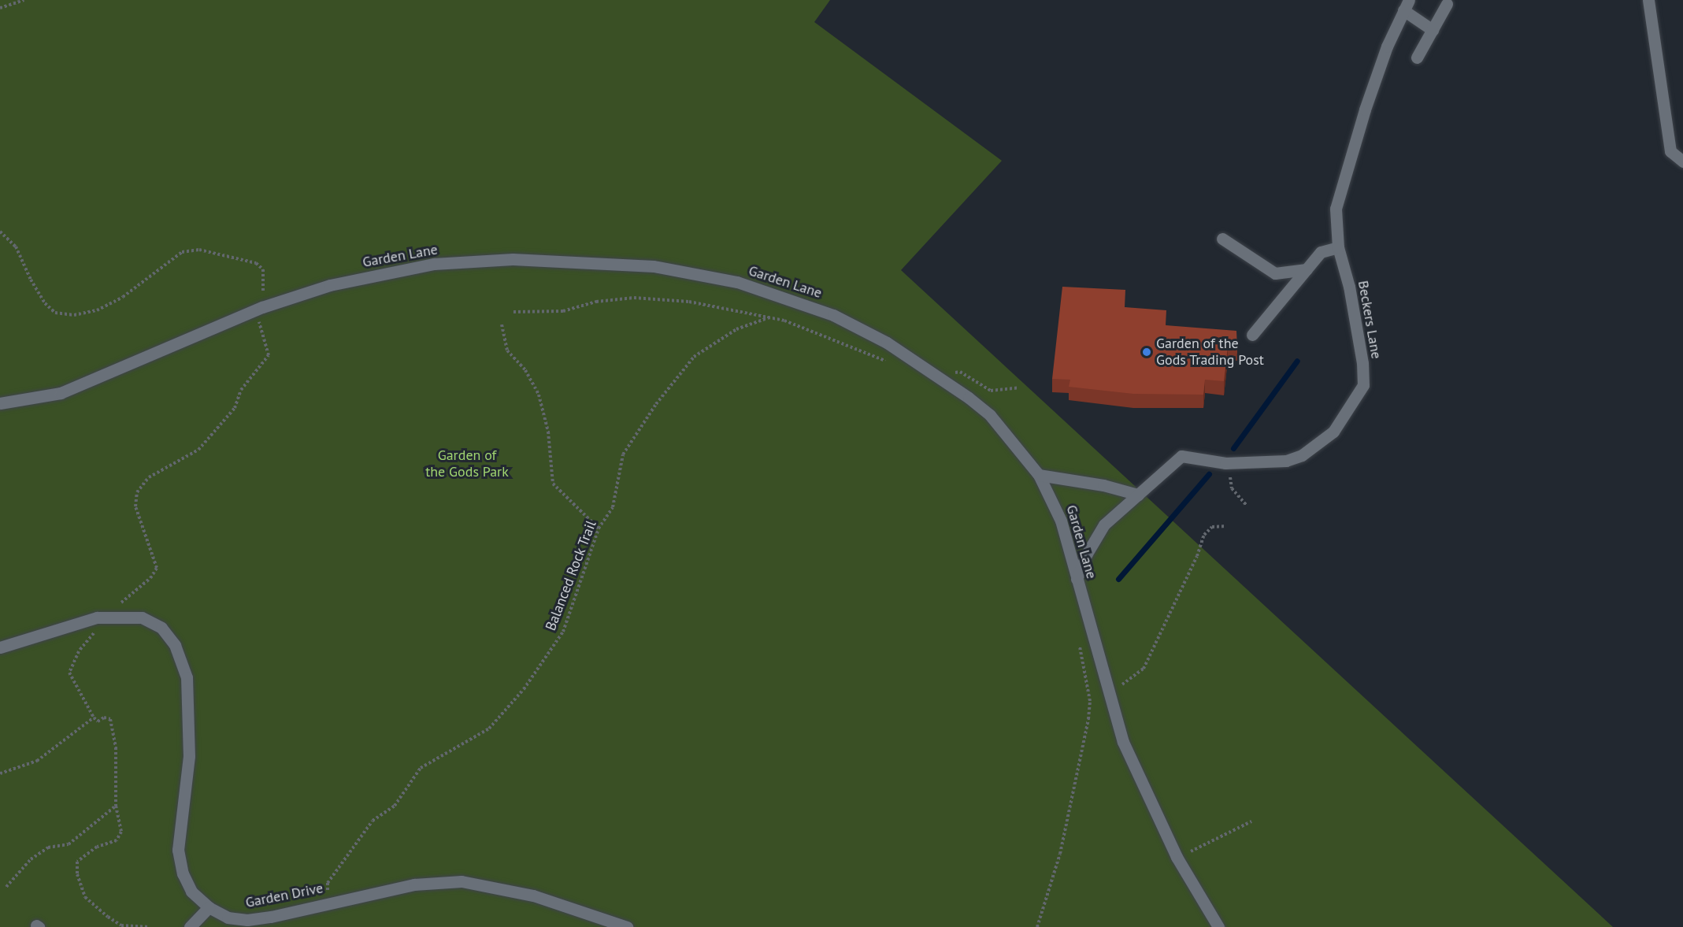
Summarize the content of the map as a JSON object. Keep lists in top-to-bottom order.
{
  "streets": {
    "street": ["Garden Lane", "Beckers Lane", "Garden Drive"],
    "path": ["Balanced Rock Trail"]
  },
  "crossings": [
    ["Garden Lane", "Beckers Lane"],
    ["Balanced Rock Trail", "Garden Drive"]
  ],
  "parks": ["Garden of the Gods Park"],
  "places": ["Garden of the Gods Trading Post"]
}
